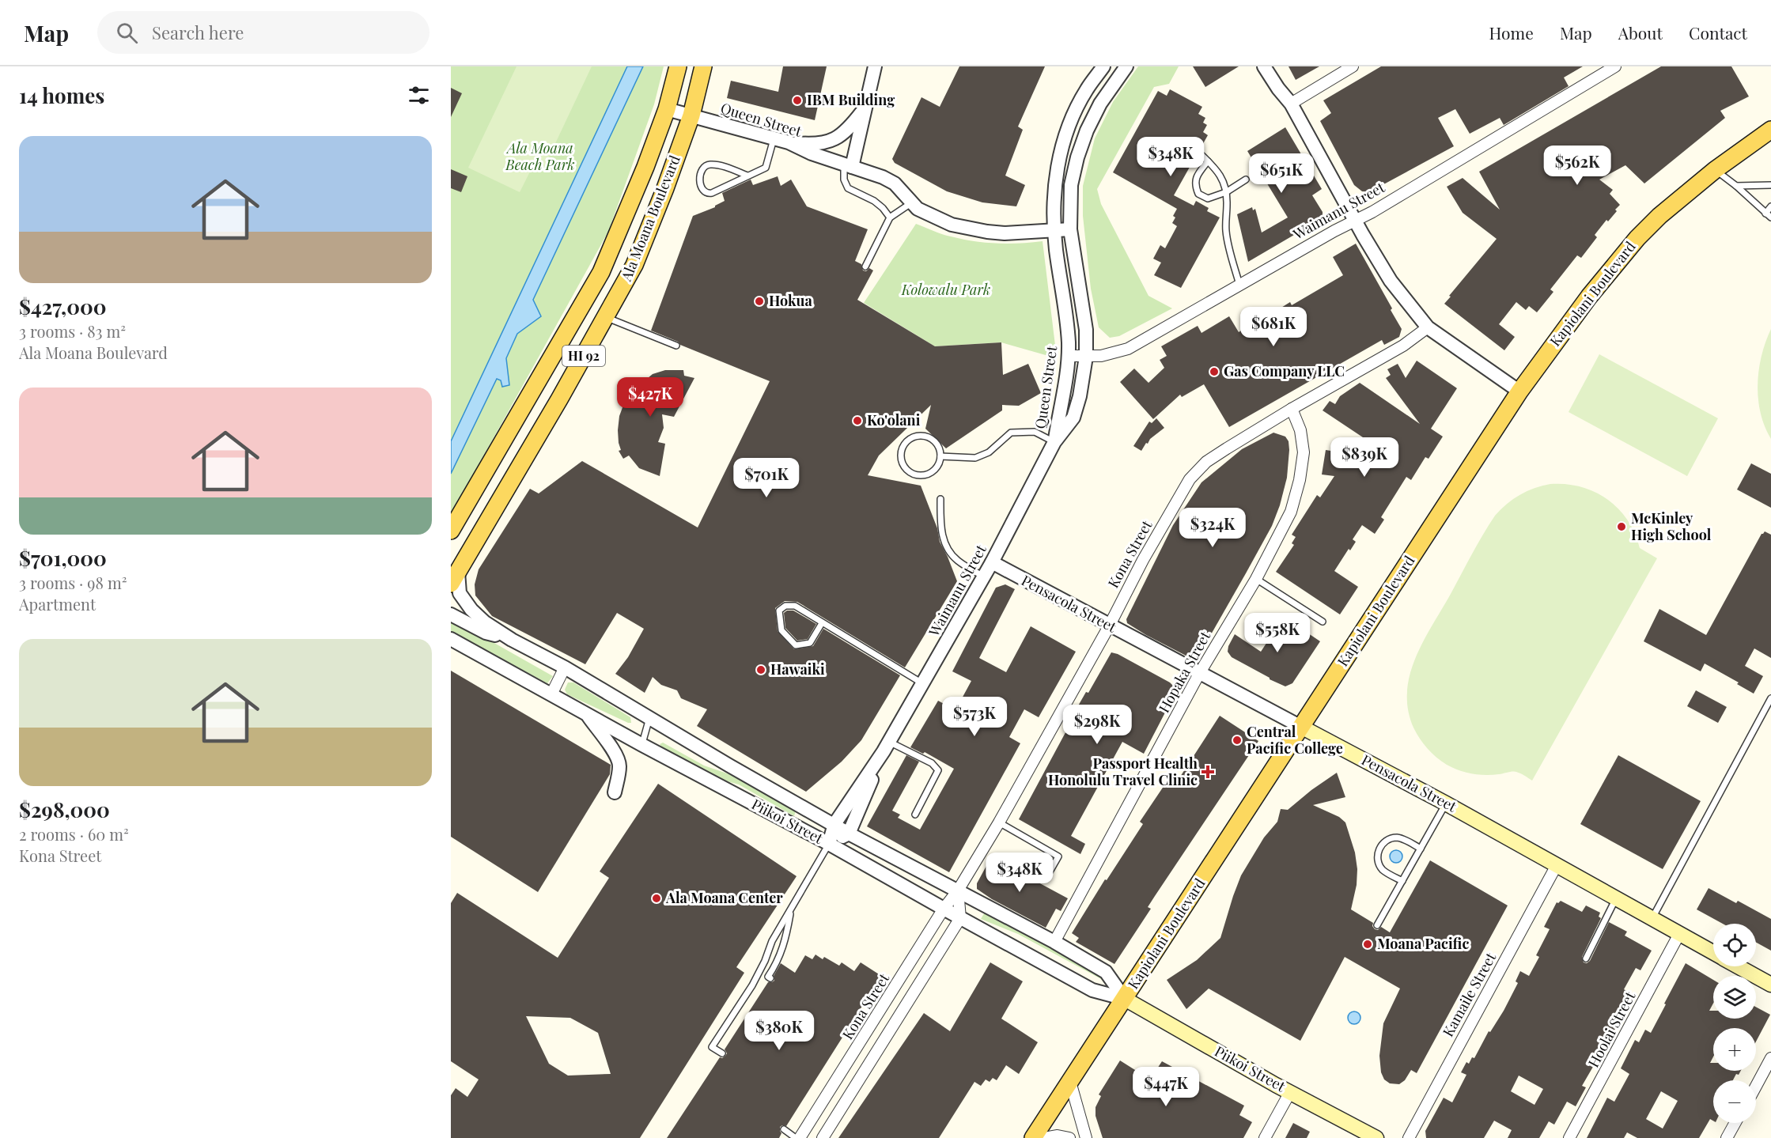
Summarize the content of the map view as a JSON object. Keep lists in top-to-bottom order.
{
  "streets": {
    "main road": [
      "Ala Moana Boulevard",
      "Kapiolani Boulevard",
      "HI 92",
      "Pensacola Street",
      "Piikoi Street"
    ],
    "street": [
      "Queen Street",
      "Waimanu Street",
      "Kona Street",
      "Hopaka Street",
      "Kamaile Street",
      "Hoolai Street"
    ]
  },
  "crossings": [
    ["Queen Street", "Waimanu Street"],
    ["Queen Street", "Ala Moana Boulevard"],
    ["Waimanu Street", "Pensacola Street"],
    ["Waimanu Street", "Piikoi Street"],
    ["Ala Moana Boulevard", "Piikoi Street"],
    ["Kapiolani Boulevard", "Pensacola Street"],
    ["Kapiolani Boulevard", "Piikoi Street"],
    ["Kona Street", "Pensacola Street"],
    ["Kona Street", "Hopaka Street"],
    ["Kona Street", "Piikoi Street"],
    ["Pensacola Street", "Hopaka Street"],
    ["Pensacola Street", "Kamaile Street"],
    ["Pensacola Street", "Hoolai Street"],
    ["Hopaka Street", "Piikoi Street"]
  ],
  "parks": ["Ala Moana Beach Park", "Kolowalu Park"],
  "places": {
    "other": [
      "IBM Building",
      "Hokua",
      "Gas Company LLC",
      "Ko'olani",
      "McKinley High School",
      "Hawaiki",
      "Central Pacific College",
      "Ala Moana Center",
      "Moana Pacific"
    ],
    "health": ["Passport Health Honolulu Travel Clinic"]
  },
  "page": {
    "header": "Map",
    "search": "Search here",
    "nav": [
      "Home",
      "Map",
      "About",
      "Contact"
    ],
    "heading": "14 homes",
    "list": [
      {
        "name": "$427,000",
        "note": "3 rooms · 83 m² · Ala Moana Boulevard"
      },
      {
        "name": "$701,000",
        "note": "3 rooms · 98 m² · Apartment"
      },
      {
        "name": "$298,000",
        "note": "2 rooms · 60 m² · Kona Street"
      }
    ],
    "price": [
      "$348K",
      "$562K",
      "$651K",
      "$681K",
      "$427K",
      "$839K",
      "$701K",
      "$324K",
      "$558K",
      "$573K",
      "$298K",
      "$348K",
      "$380K",
      "$447K"
    ],
    "map_buttons": ["+", "−"]
  }
}
